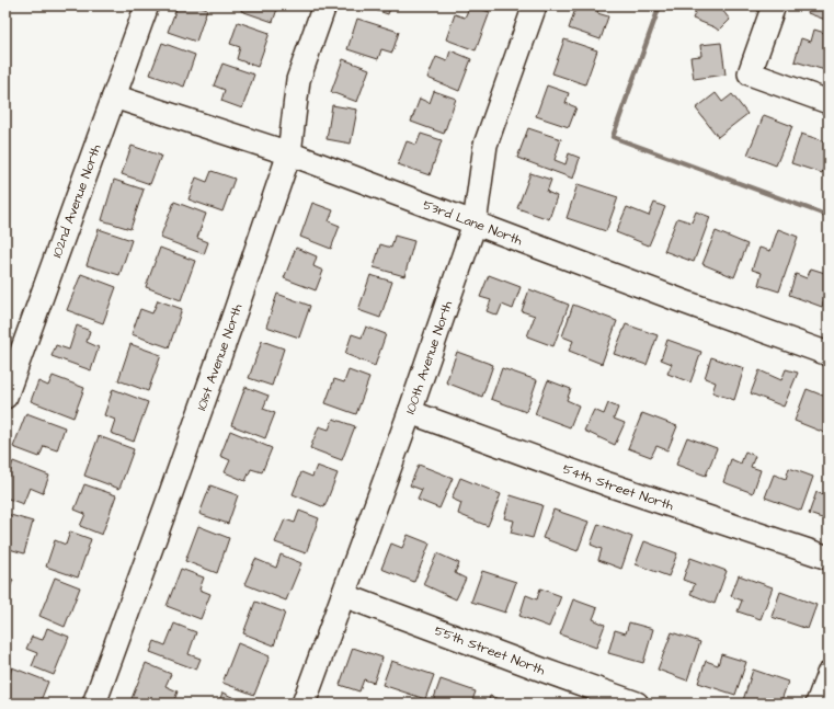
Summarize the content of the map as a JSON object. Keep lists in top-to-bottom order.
{
  "streets": {
    "street": [
      "102nd Avenue North",
      "53rd Lane North",
      "101st Avenue North",
      "100th Avenue North",
      "54th Street North",
      "55th Street North"
    ]
  },
  "crossings": [
    ["102nd Avenue North", "53rd Lane North"],
    ["53rd Lane North", "101st Avenue North"],
    ["53rd Lane North", "100th Avenue North"],
    ["100th Avenue North", "54th Street North"],
    ["100th Avenue North", "55th Street North"]
  ]
}
